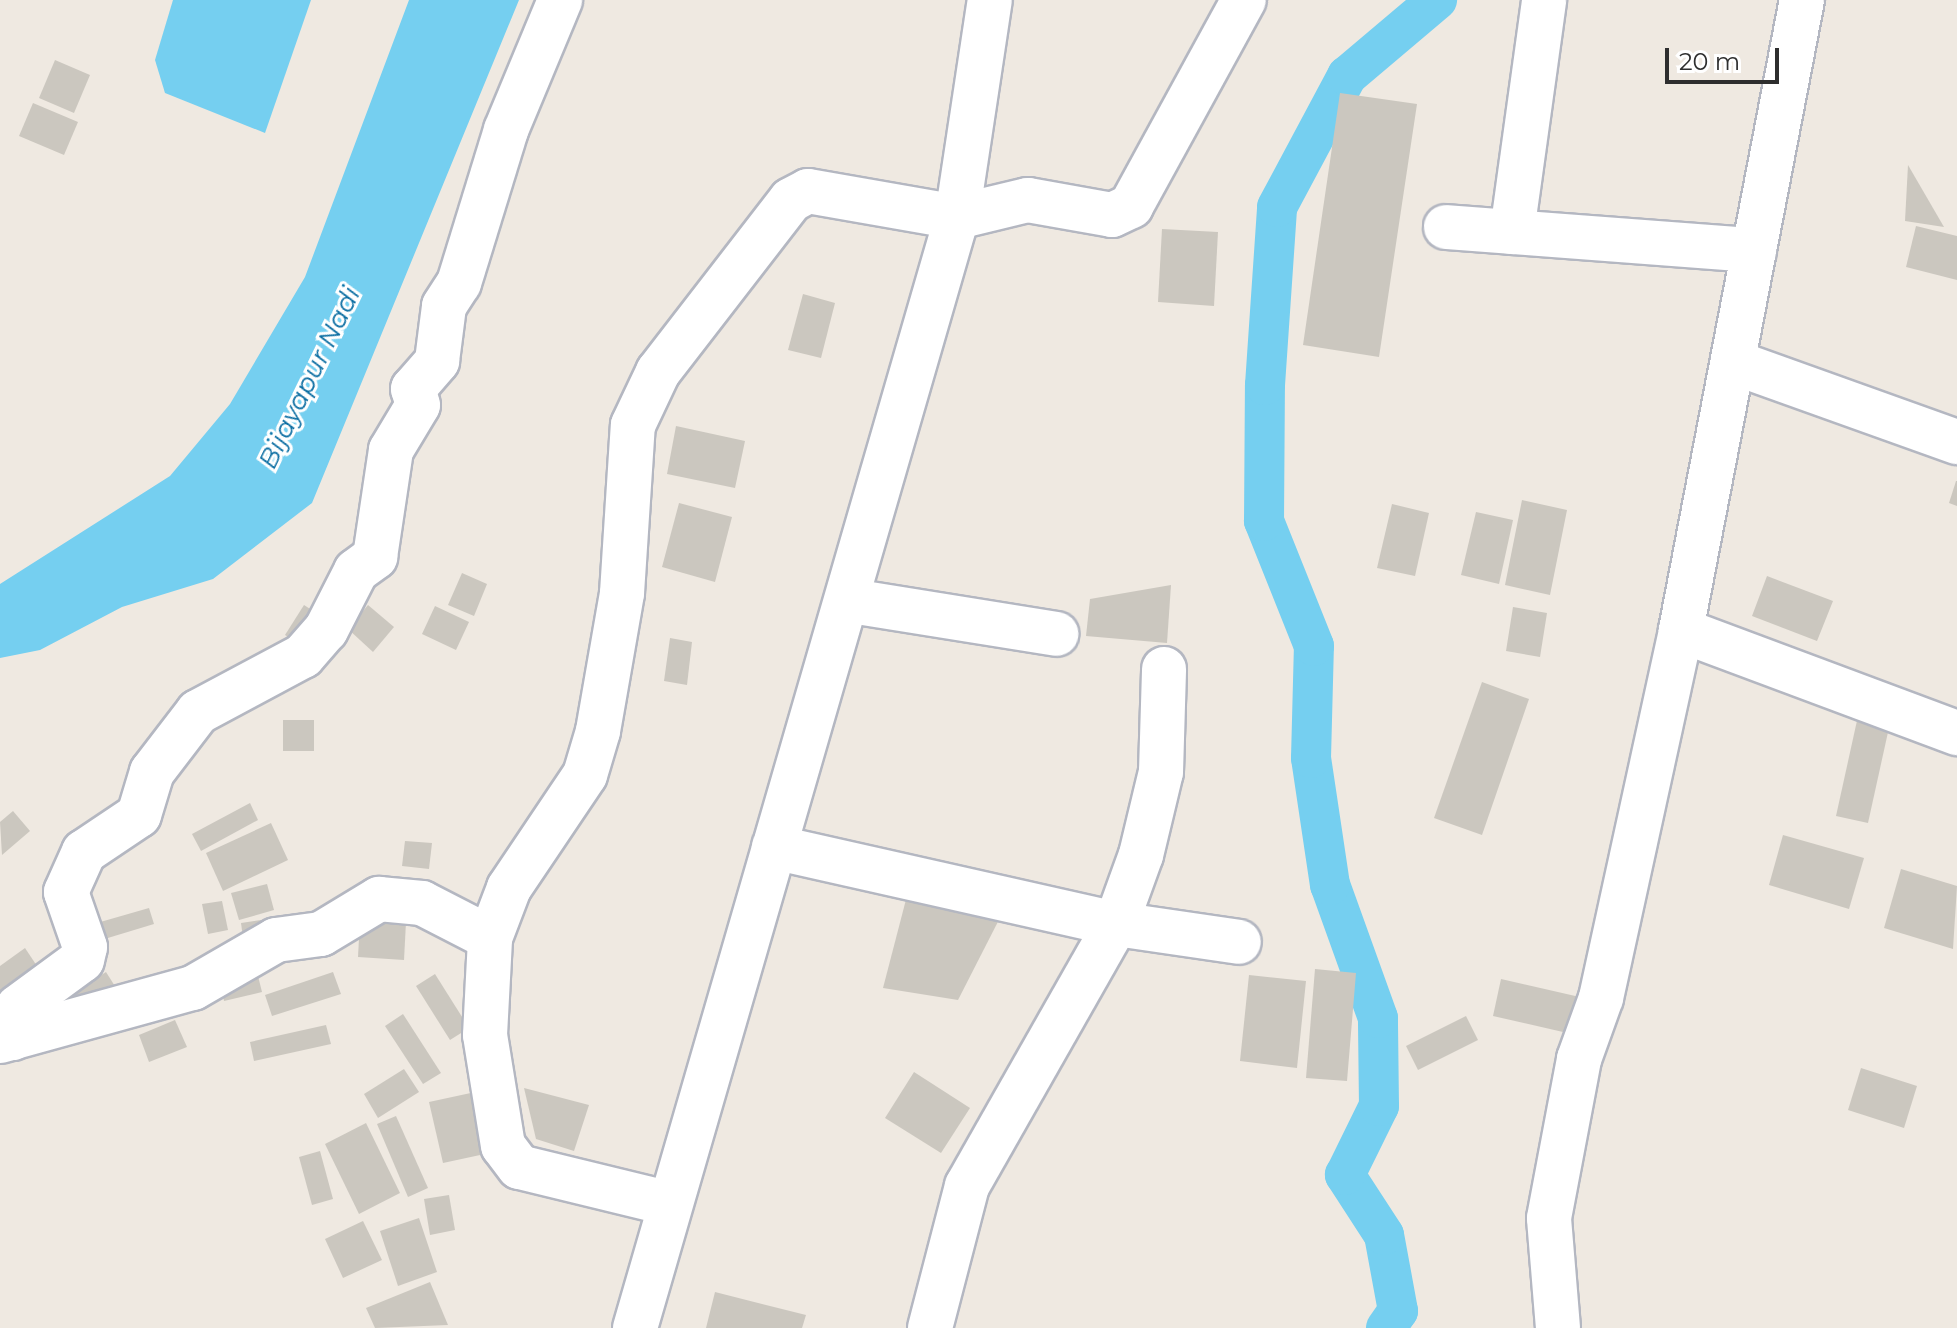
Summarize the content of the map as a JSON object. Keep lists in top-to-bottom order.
{
  "water": ["Bijayapur Nadi"],
  "scale_bar": "20 m"
}
